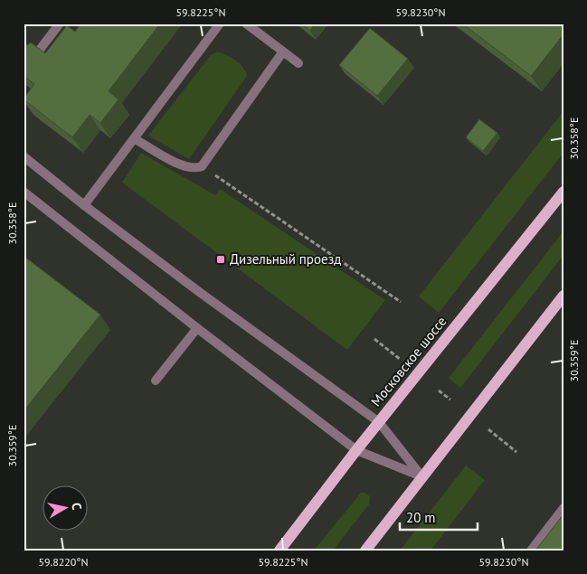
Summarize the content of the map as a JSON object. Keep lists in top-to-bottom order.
{
  "streets": {
    "main road": ["Московское шоссе"]
  },
  "places": {
    "transit": ["Дизельный проезд"]
  },
  "scale_bar": "20 m",
  "north": "right",
  "coordinates": [
    "59.8225°N",
    "59.8230°N",
    "30.358°E",
    "30.359°E",
    "59.8220°N"
  ]
}
